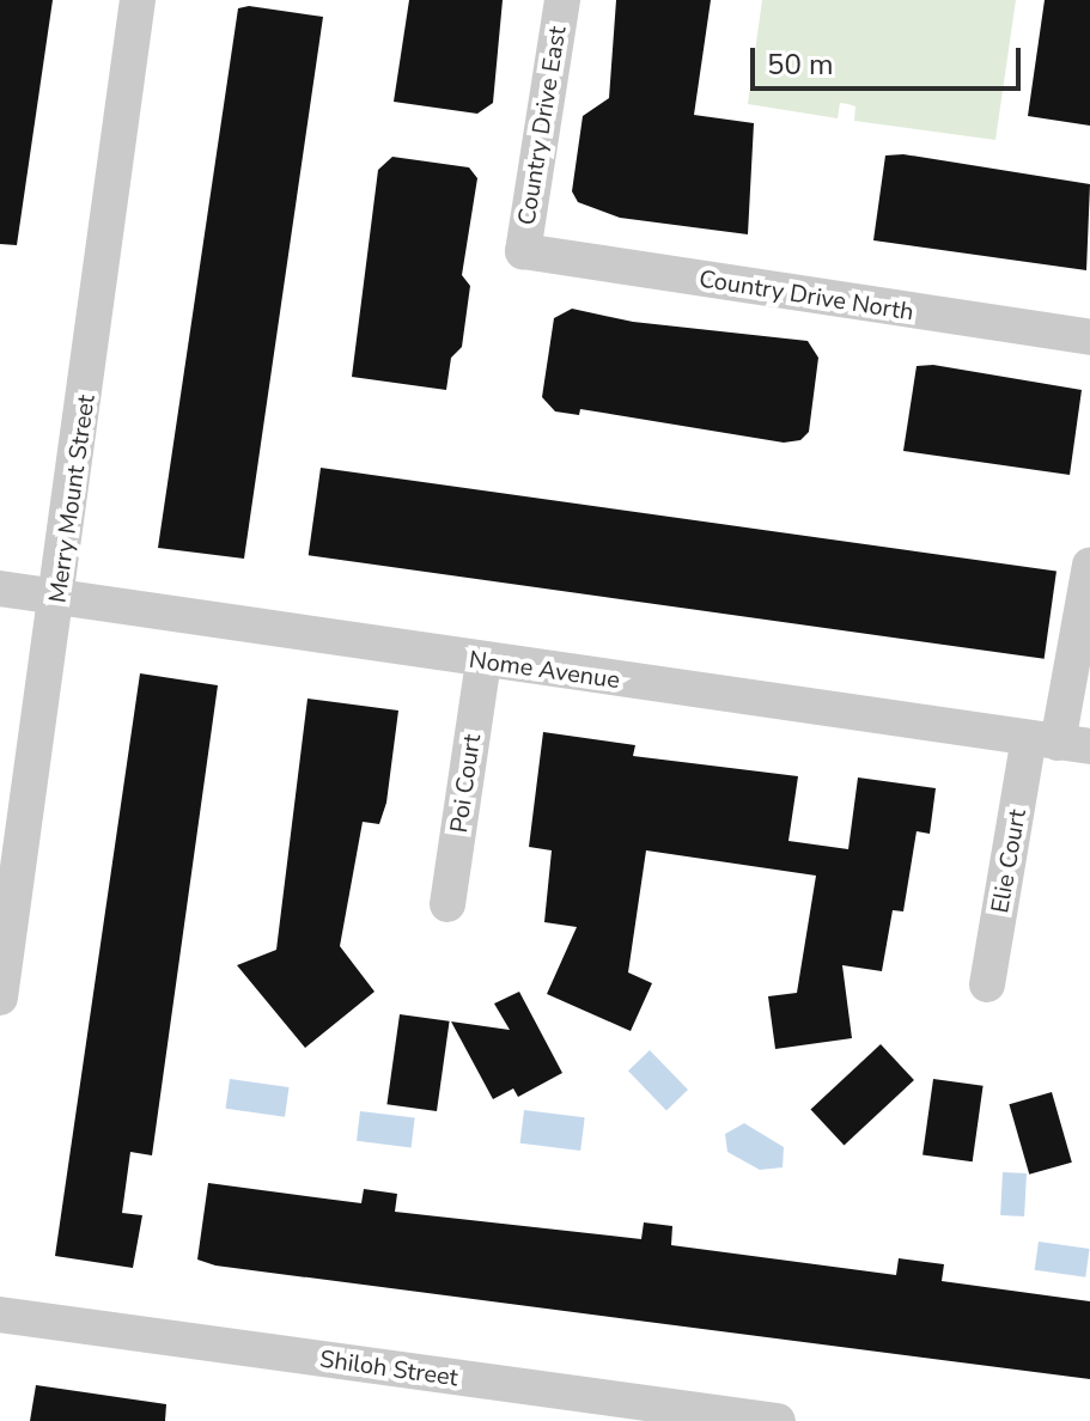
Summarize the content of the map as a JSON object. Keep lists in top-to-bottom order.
{
  "streets": {
    "street": [
      "Country Drive East",
      "Country Drive North",
      "Merry Mount Street",
      "Nome Avenue",
      "Poi Court",
      "Elie Court",
      "Shiloh Street"
    ]
  },
  "crossings": [
    ["Country Drive East", "Country Drive North"],
    ["Merry Mount Street", "Nome Avenue"],
    ["Nome Avenue", "Poi Court"],
    ["Nome Avenue", "Elie Court"]
  ],
  "scale_bar": "50 m"
}
